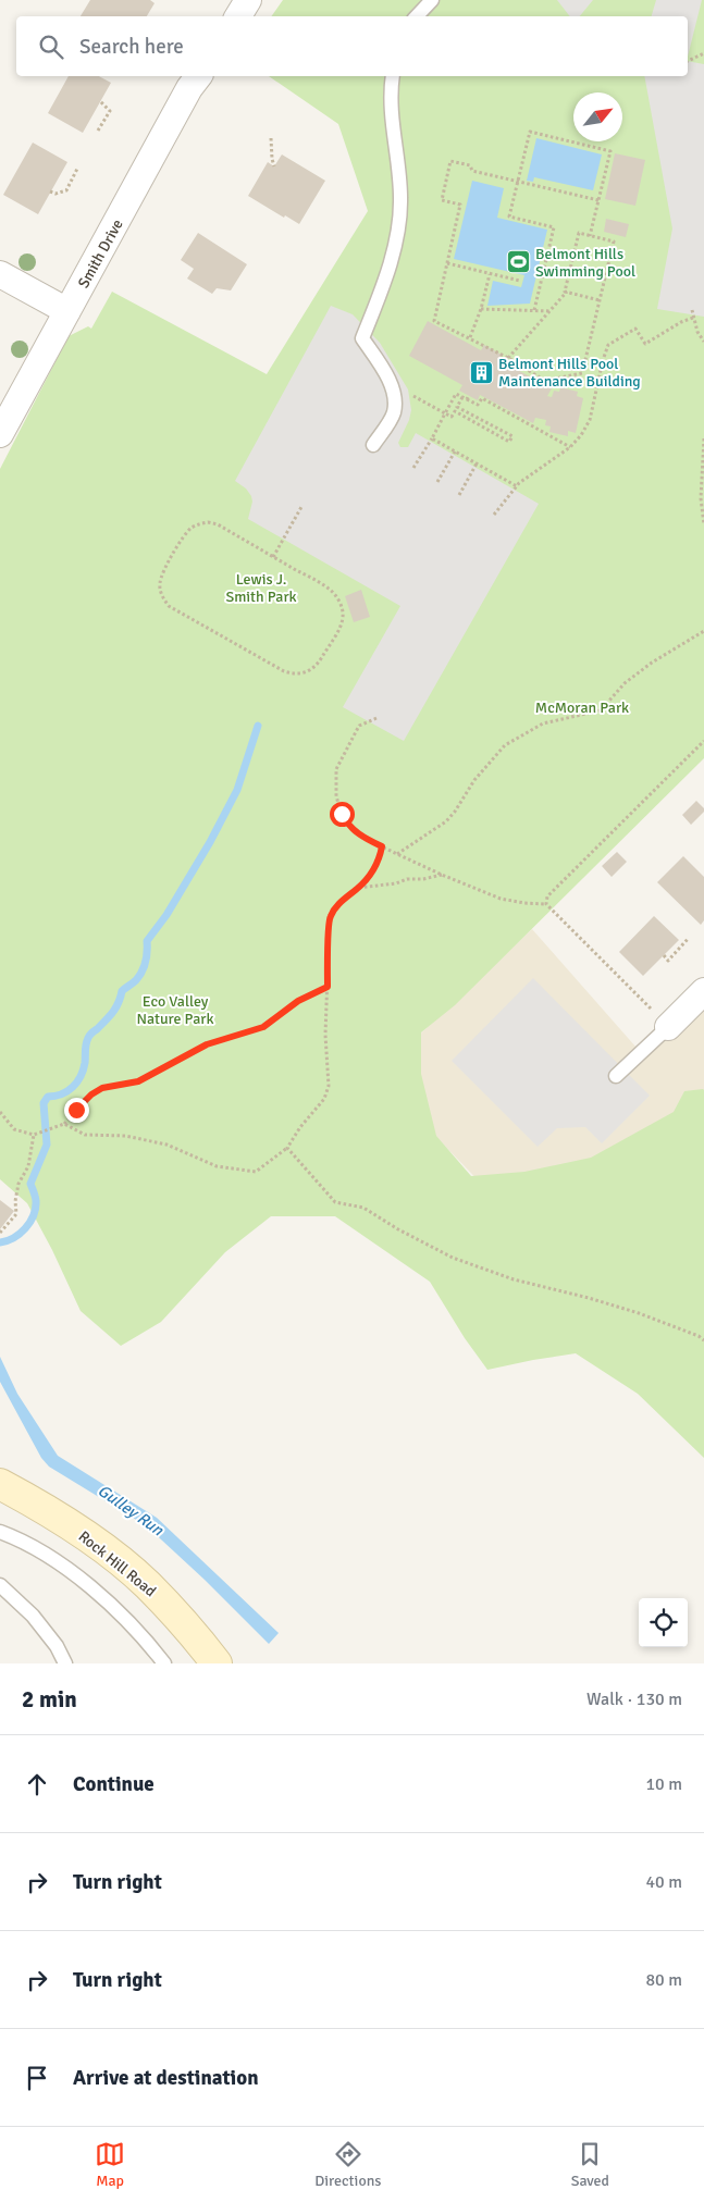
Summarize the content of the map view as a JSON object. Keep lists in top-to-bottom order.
{
  "streets": {
    "main road": ["Rock Hill Road"],
    "street": ["Smith Drive"]
  },
  "water": ["Gulley Run"],
  "parks": ["Lewis J. Smith Park", "McMoran Park", "Eco Valley Nature Park"],
  "places": {
    "sports": ["Belmont Hills Swimming Pool"],
    "building": ["Belmont Hills Pool Maintenance Building"]
  },
  "north": "top right",
  "page": {
    "search": "Search here",
    "heading": ["2 min", "Walk · 130 m"],
    "list": [
      ["Continue", "10 m"],
      ["Turn right", "40 m"],
      ["Turn right", "80 m"],
      "Arrive at destination"
    ],
    "nav": ["Map", "Directions", "Saved"]
  }
}
